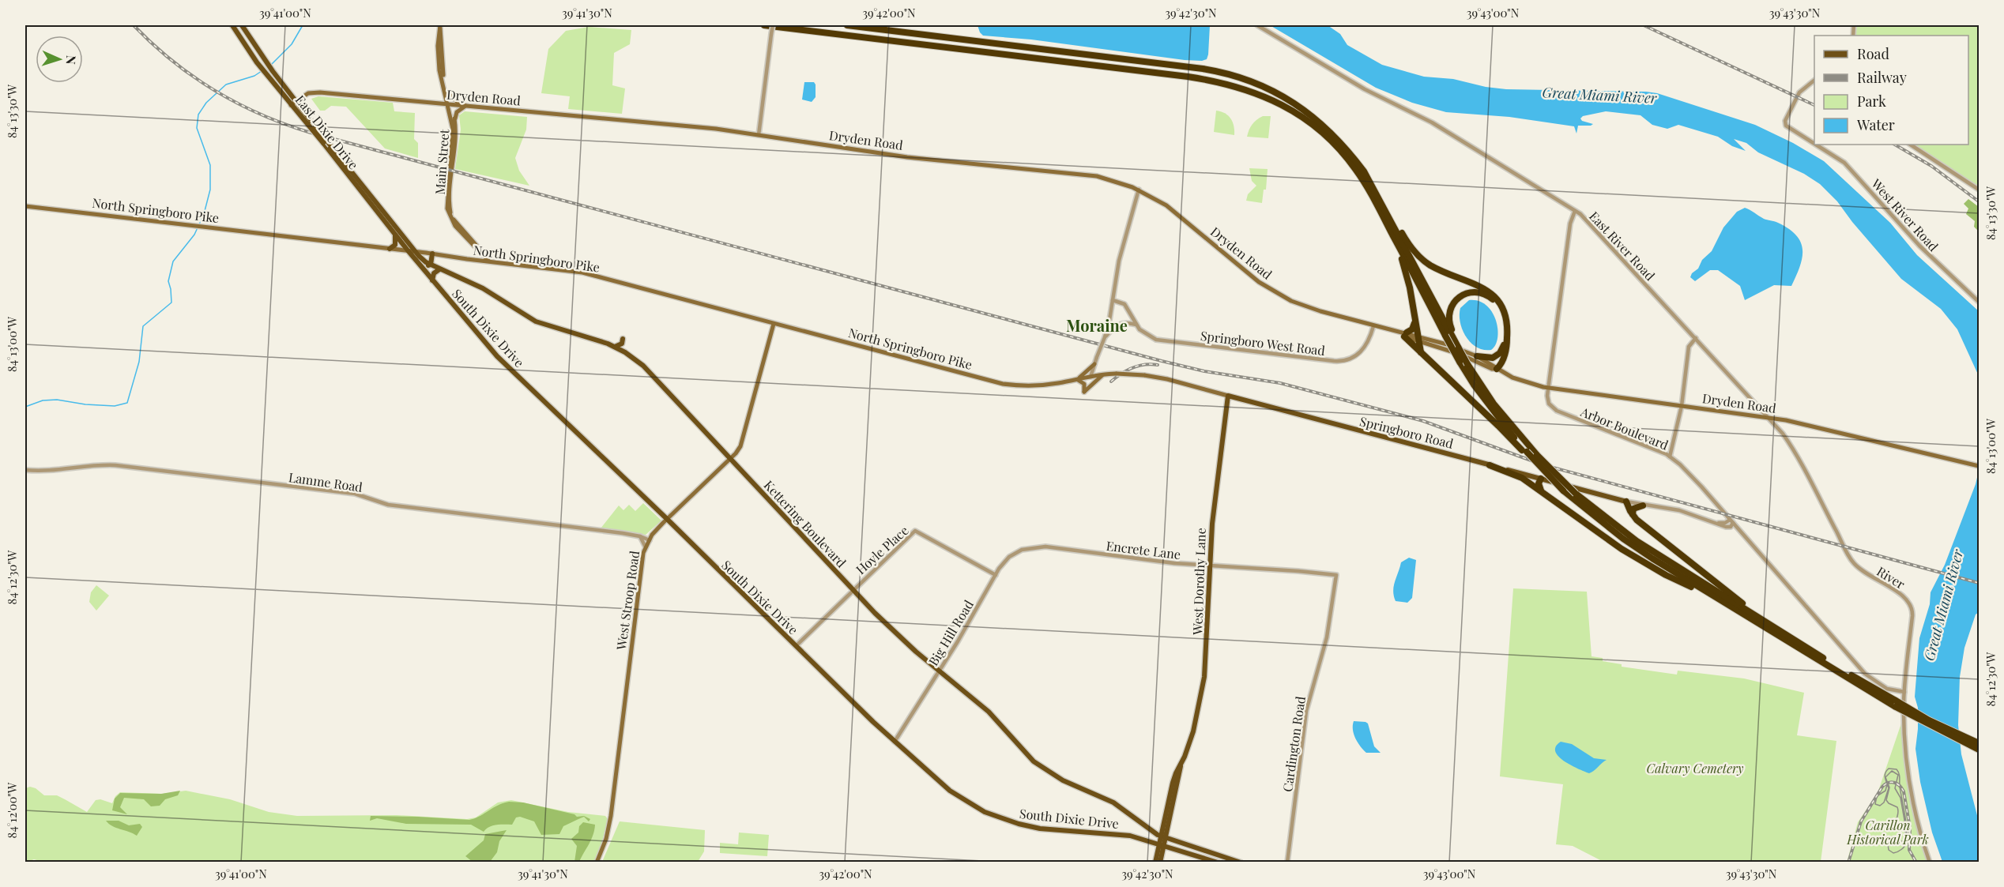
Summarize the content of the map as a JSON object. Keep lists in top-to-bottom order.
{
  "streets": {
    "main road": [
      "Dryden Road",
      "East Dixie Drive",
      "Main Street",
      "North Springboro Pike",
      "South Dixie Drive",
      "Springboro Road",
      "Kettering Boulevard",
      "West Dorothy Lane",
      "West Stroop Road"
    ],
    "street": [
      "West River Road",
      "East River Road",
      "Springboro West Road",
      "Arbor Boulevard",
      "Lamme Road",
      "Hoyle Place",
      "Encrete Lane",
      "River",
      "Big Hill Road",
      "Cardington Road"
    ]
  },
  "crossings": [
    ["Dryden Road", "East Dixie Drive"],
    ["Dryden Road", "Main Street"],
    ["Dryden Road", "East River Road"],
    ["Dryden Road", "Springboro West Road"],
    ["Dryden Road", "Arbor Boulevard"],
    ["East Dixie Drive", "North Springboro Pike"],
    ["East Dixie Drive", "South Dixie Drive"],
    ["East Dixie Drive", "Kettering Boulevard"],
    ["Main Street", "North Springboro Pike"],
    ["North Springboro Pike", "South Dixie Drive"],
    ["North Springboro Pike", "Springboro Road"],
    ["North Springboro Pike", "Kettering Boulevard"],
    ["North Springboro Pike", "West Stroop Road"],
    ["East River Road", "Arbor Boulevard"],
    ["East River Road", "River"],
    ["South Dixie Drive", "Hoyle Place"],
    ["South Dixie Drive", "West Dorothy Lane"],
    ["South Dixie Drive", "West Stroop Road"],
    ["South Dixie Drive", "Big Hill Road"],
    ["Arbor Boulevard", "Springboro Road"],
    ["Arbor Boulevard", "River"],
    ["Springboro Road", "West Dorothy Lane"],
    ["Lamme Road", "West Stroop Road"],
    ["Kettering Boulevard", "Hoyle Place"],
    ["Kettering Boulevard", "West Dorothy Lane"],
    ["Kettering Boulevard", "West Stroop Road"],
    ["Kettering Boulevard", "Big Hill Road"],
    ["Hoyle Place", "Big Hill Road"],
    ["Encrete Lane", "West Dorothy Lane"],
    ["Encrete Lane", "Big Hill Road"],
    ["Encrete Lane", "Cardington Road"]
  ],
  "districts": ["Moraine"],
  "water": ["Great Miami River"],
  "parks": ["Calvary Cemetery", "Carillon Historical Park"],
  "legend": [
    "Road",
    "Railway",
    "Park",
    "Water"
  ],
  "north": "right",
  "coordinates": [
    "39°41'00\"N",
    "39°41'30\"N",
    "39°42'00\"N",
    "39°42'30\"N",
    "39°43'00\"N",
    "39°43'30\"N",
    "84°13'30\"W",
    "84°13'00\"W",
    "84°12'30\"W",
    "84°12'00\"W"
  ]
}
